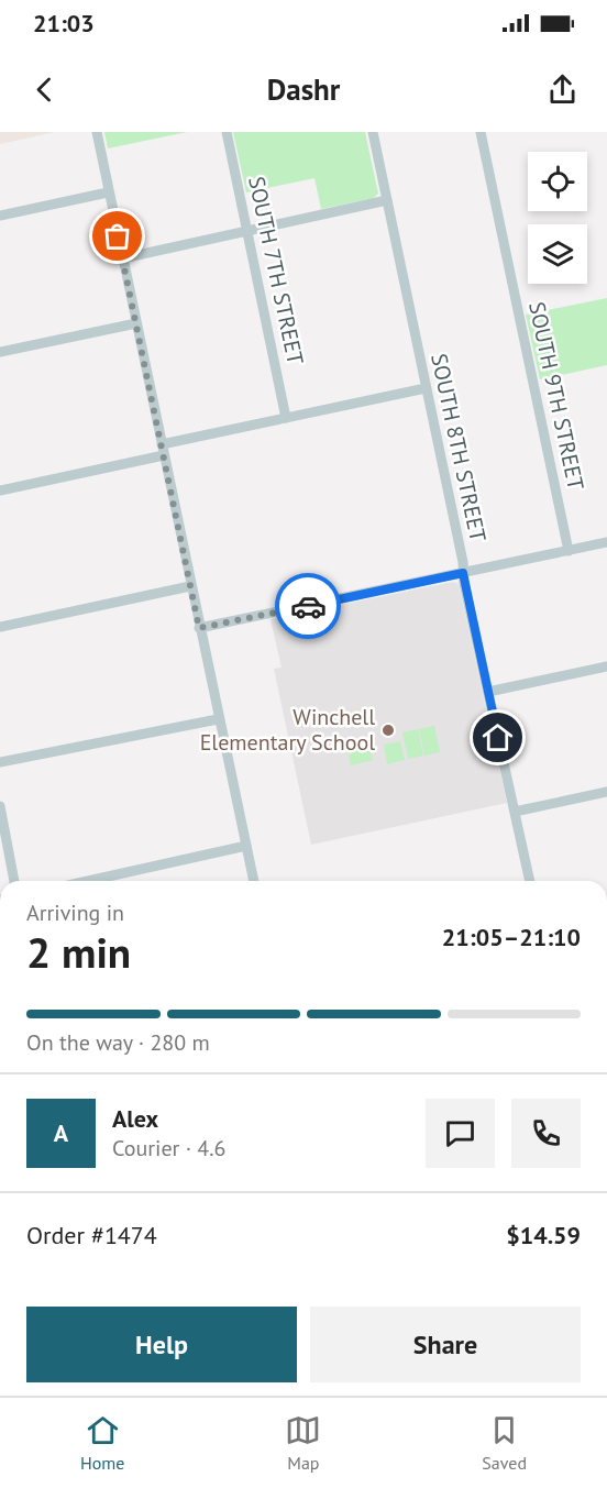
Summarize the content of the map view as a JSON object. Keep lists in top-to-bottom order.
{
  "streets": {
    "street": ["SOUTH 7TH STREET", "SOUTH 9TH STREET", "SOUTH 8TH STREET"]
  },
  "places": ["Winchell Elementary School"],
  "page": {
    "status": "21:03",
    "header": "Dashr",
    "heading": ["2 min", "Arriving in", "21:05–21:10"],
    "panel": [
      "Alex",
      "Courier · 4.6",
      "Order #1474",
      "$14.59"
    ],
    "bar": "On the way · 280 m",
    "round": "A",
    "buttons": ["Help", "Share"],
    "tabs": ["Home", "Map", "Saved"]
  }
}
